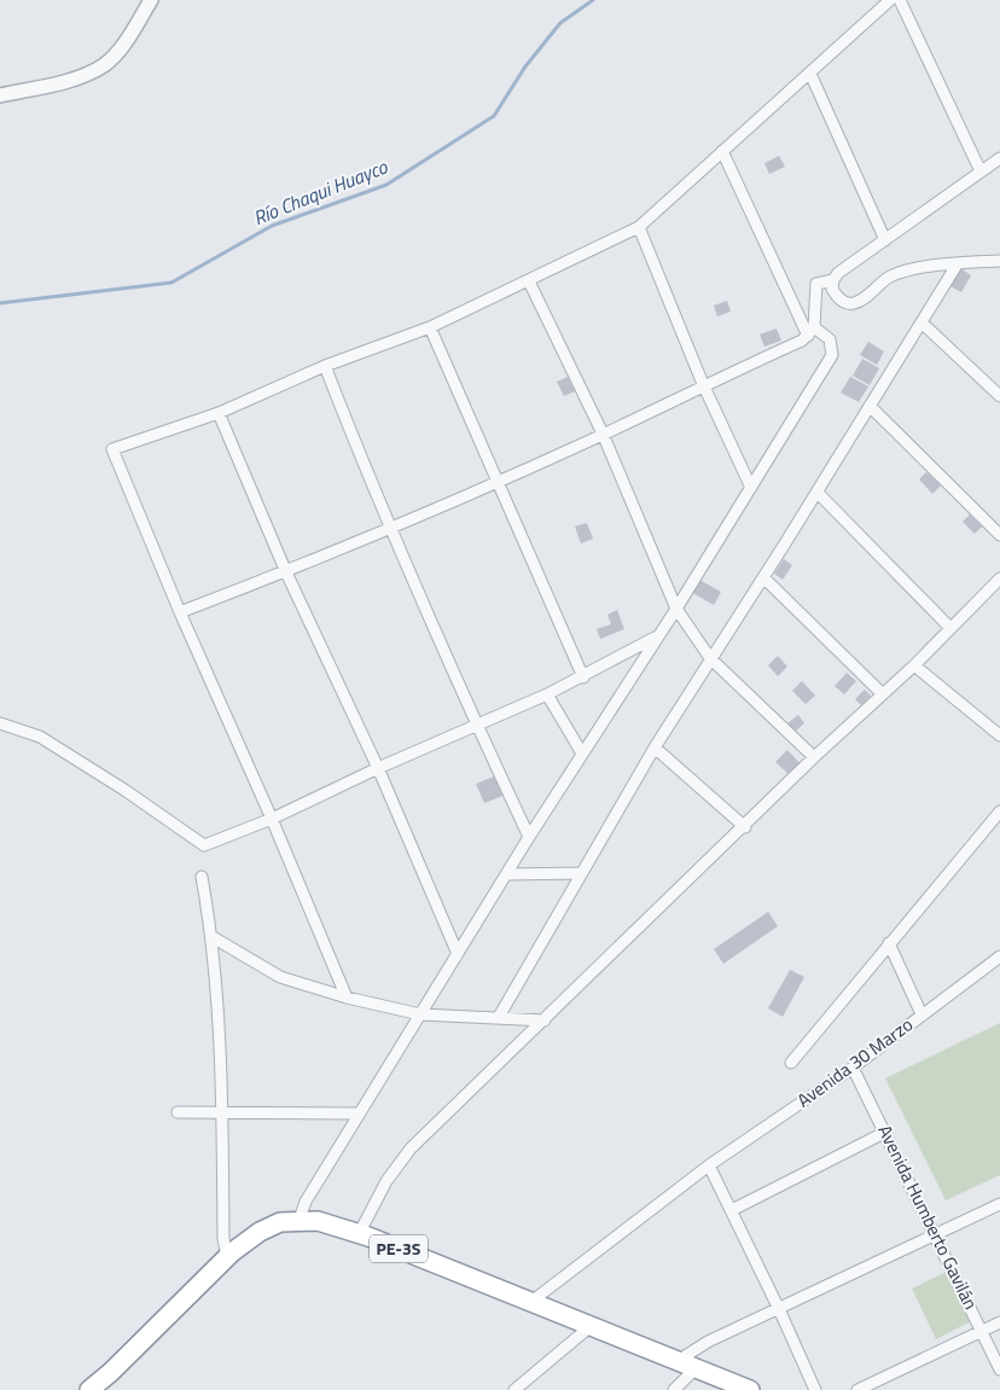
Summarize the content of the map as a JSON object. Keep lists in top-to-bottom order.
{
  "streets": {
    "highway": ["PE-3S"],
    "street": ["Avenida 30 Marzo", "Avenida Humberto Gavilán"]
  },
  "crossings": [
    ["Avenida 30 Marzo", "Avenida Humberto Gavilán"],
    ["Avenida 30 Marzo", "PE-3S"]
  ],
  "water": ["Río Chaqui Huayco"]
}
